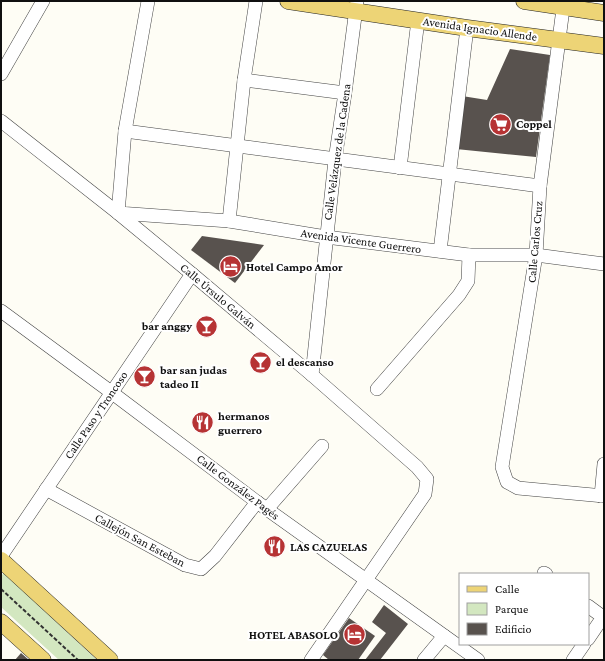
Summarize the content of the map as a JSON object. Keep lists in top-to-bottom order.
{
  "streets": {
    "main road": ["Avenida Ignacio Allende"],
    "street": [
      "Calle Velázquez de la Cadena",
      "Avenida Vicente Guerrero",
      "Calle Carlos Cruz",
      "Calle Úrsulo Galván",
      "Calle Paso y Troncoso",
      "Calle González Pagés",
      "Callejón San Esteban"
    ]
  },
  "crossings": [
    ["Avenida Ignacio Allende", "Calle Velázquez de la Cadena"],
    ["Avenida Ignacio Allende", "Calle Carlos Cruz"],
    ["Calle Velázquez de la Cadena", "Avenida Vicente Guerrero"],
    ["Calle Velázquez de la Cadena", "Calle Úrsulo Galván"],
    ["Avenida Vicente Guerrero", "Calle Carlos Cruz"],
    ["Avenida Vicente Guerrero", "Calle Úrsulo Galván"],
    ["Calle Úrsulo Galván", "Calle Paso y Troncoso"],
    ["Calle Úrsulo Galván", "Calle González Pagés"],
    ["Calle Paso y Troncoso", "Calle González Pagés"],
    ["Calle Paso y Troncoso", "Callejón San Esteban"],
    ["Calle González Pagés", "Callejón San Esteban"]
  ],
  "places": {
    "supermarket": ["Coppel"],
    "hotel": ["Hotel Campo Amor", "HOTEL ABASOLO"],
    "bar": ["bar anggy", "el descanso", "bar san judas tadeo II"],
    "restaurant": ["hermanos guerrero", "LAS CAZUELAS"]
  },
  "legend": ["Calle", "Parque", "Edificio"]
}
